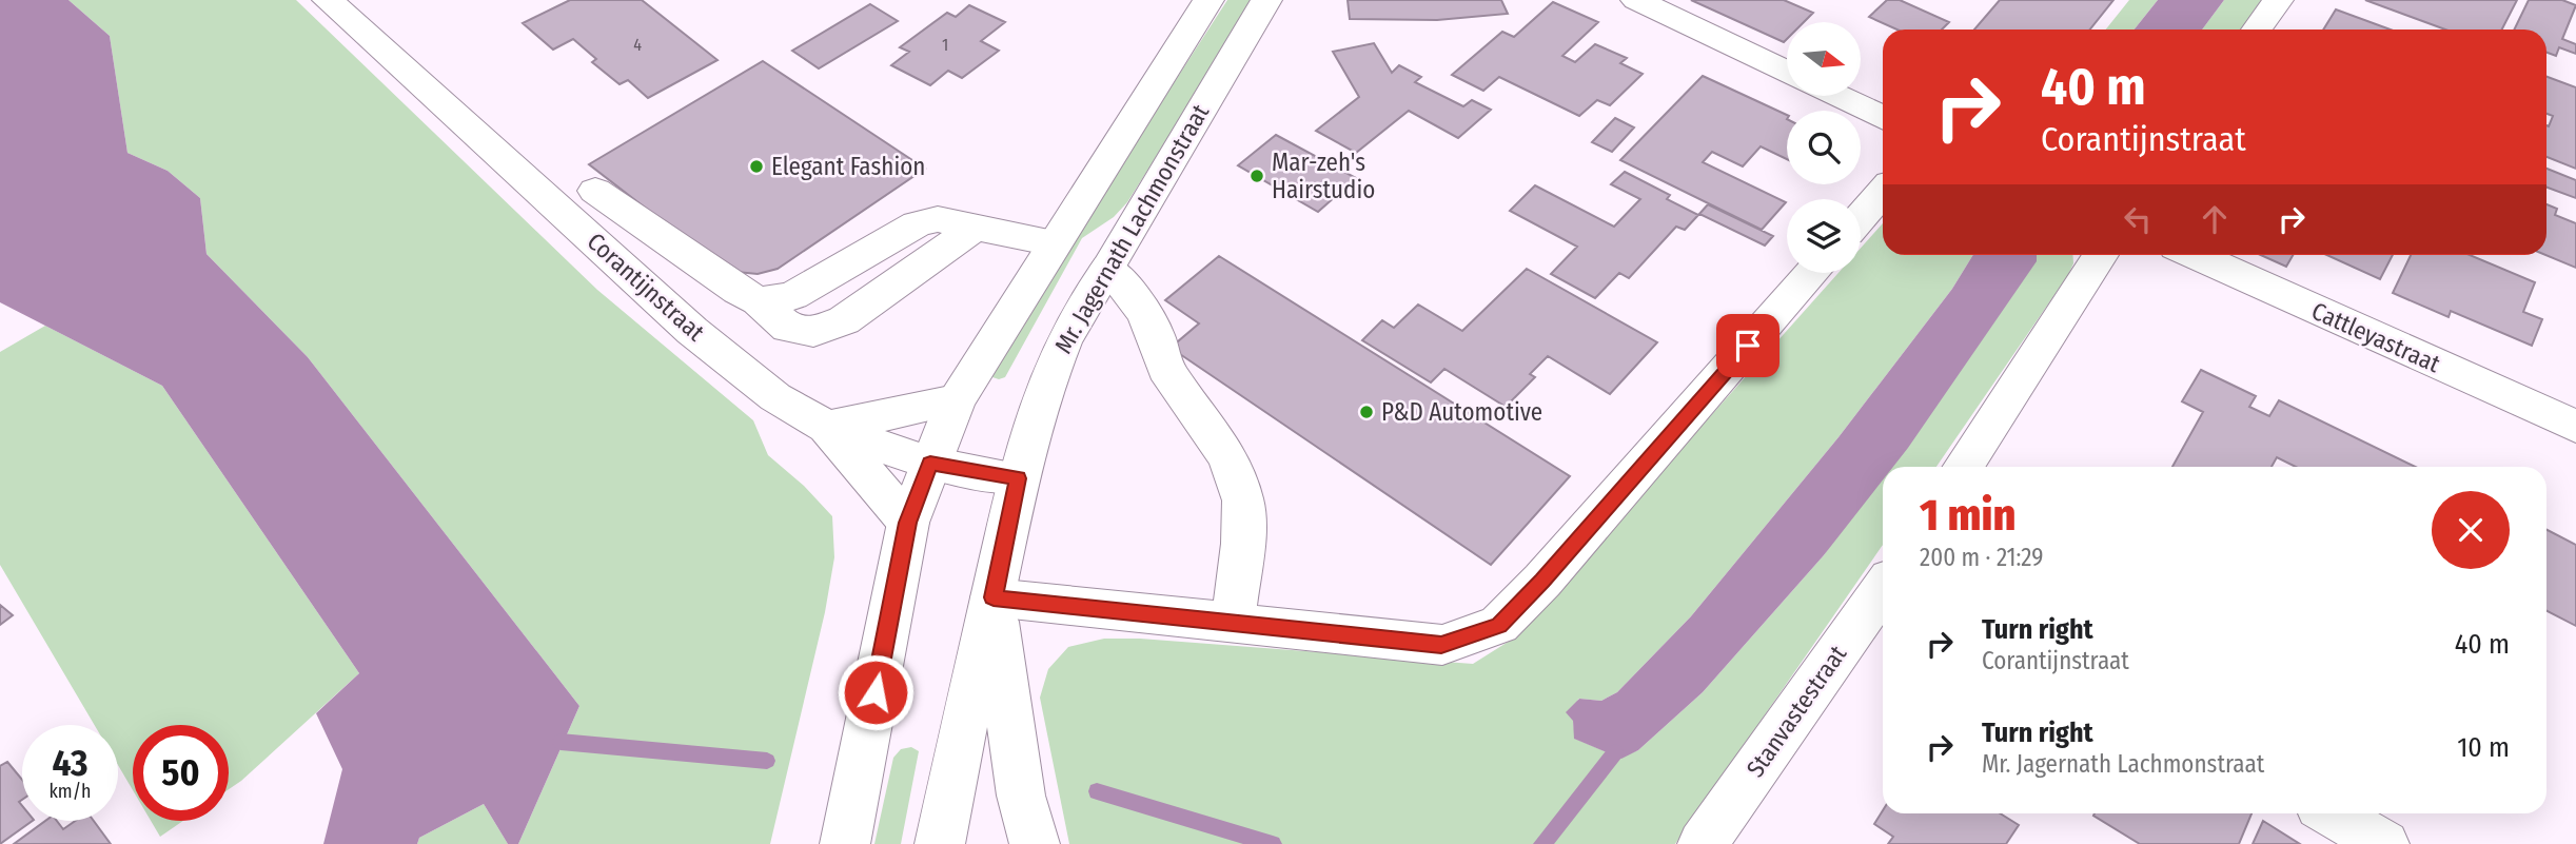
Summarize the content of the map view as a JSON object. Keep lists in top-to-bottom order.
{
  "streets": {
    "street": [
      "Mr. Jagernath Lachmonstraat",
      "Corantijnstraat",
      "Cattleyastraat",
      "Stanvastestraat"
    ]
  },
  "crossings": [
    ["Mr. Jagernath Lachmonstraat", "Corantijnstraat"]
  ],
  "places": ["Elegant Fashion", "Mar-zeh's Hairstudio", "P&D Automotive"],
  "house_numbers": ["4", "1"],
  "north": "right",
  "page": {
    "turn": ["40 m", "Corantijnstraat"],
    "heading": ["1 min", "200 m · 21:29"],
    "list": [
      {
        "name": "Turn right",
        "note": "Corantijnstraat",
        "value": "40 m"
      },
      {
        "name": "Turn right",
        "note": "Mr. Jagernath Lachmonstraat",
        "value": "10 m"
      }
    ],
    "speed": "43 km/h",
    "limit": "50"
  }
}
